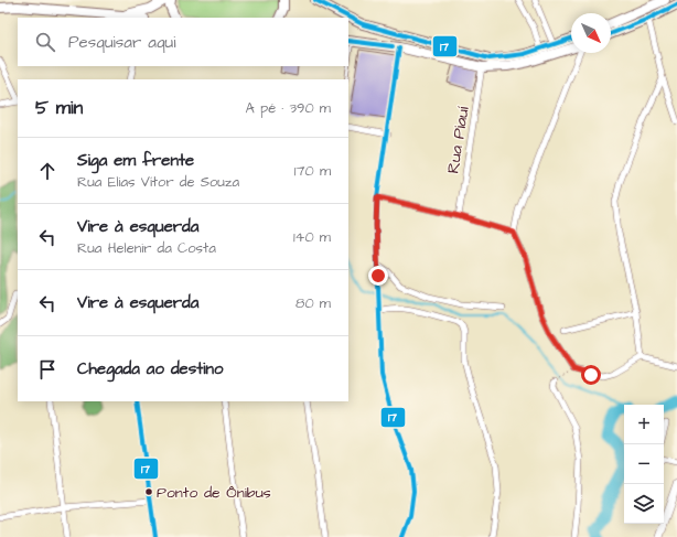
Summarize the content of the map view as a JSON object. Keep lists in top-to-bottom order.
{
  "streets": {
    "street": ["Rua Piauí"]
  },
  "places": ["Ponto de Ônibus"],
  "lines": ["transit line 17"],
  "north": "bottom right",
  "page": {
    "search": "Pesquisar aqui",
    "heading": ["5 min", "A pé · 390 m"],
    "list": [
      ["Siga em frente", "Rua Elias Vítor de Souza", "170 m"],
      ["Vire à esquerda", "Rua Helenir da Costa", "140 m"],
      ["Vire à esquerda", "80 m"],
      "Chegada ao destino"
    ],
    "map_buttons": ["+", "−"]
  }
}
